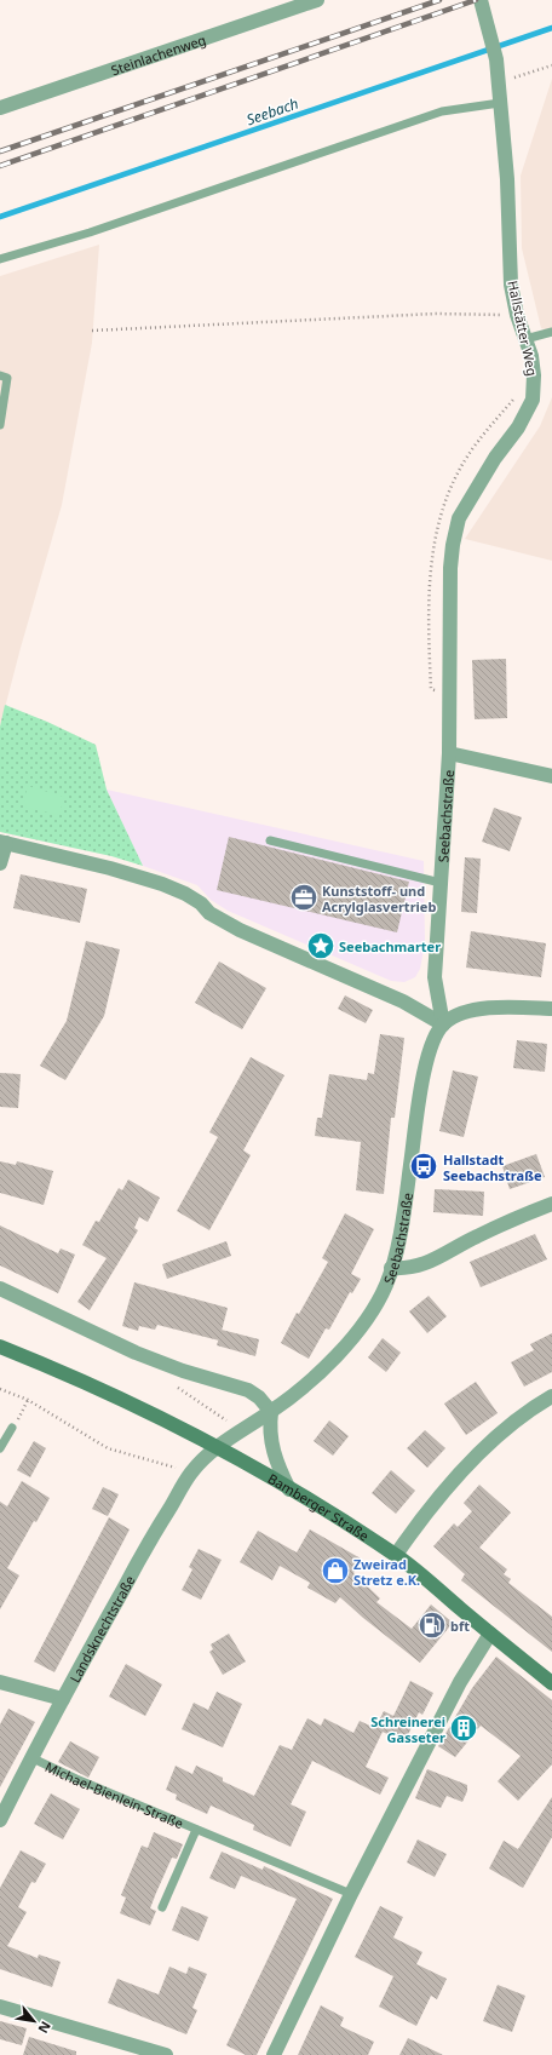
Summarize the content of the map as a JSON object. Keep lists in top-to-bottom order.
{
  "streets": {
    "main road": ["Bamberger Straße"],
    "street": [
      "Steinlachenweg",
      "Hallstätter Weg",
      "Seebachstraße",
      "Landsknechtstraße"
    ],
    "lane": ["Michael-Bienlein-Straße"]
  },
  "crossings": [
    ["Hallstätter Weg", "Seebachstraße"],
    ["Seebachstraße", "Bamberger Straße"],
    ["Seebachstraße", "Landsknechtstraße"],
    ["Bamberger Straße", "Landsknechtstraße"],
    ["Landsknechtstraße", "Michael-Bienlein-Straße"]
  ],
  "water": ["Seebach"],
  "places": {
    "office": ["Kunststoff- und Acrylglasvertrieb"],
    "place": ["Seebachmarter"],
    "bus stop": ["Hallstadt Seebachstraße"],
    "shop": ["Zweirad Stretz e.K."],
    "fuel station": ["bft"],
    "building": ["Schreinerei Gasseter"]
  },
  "north": "bottom right"
}
